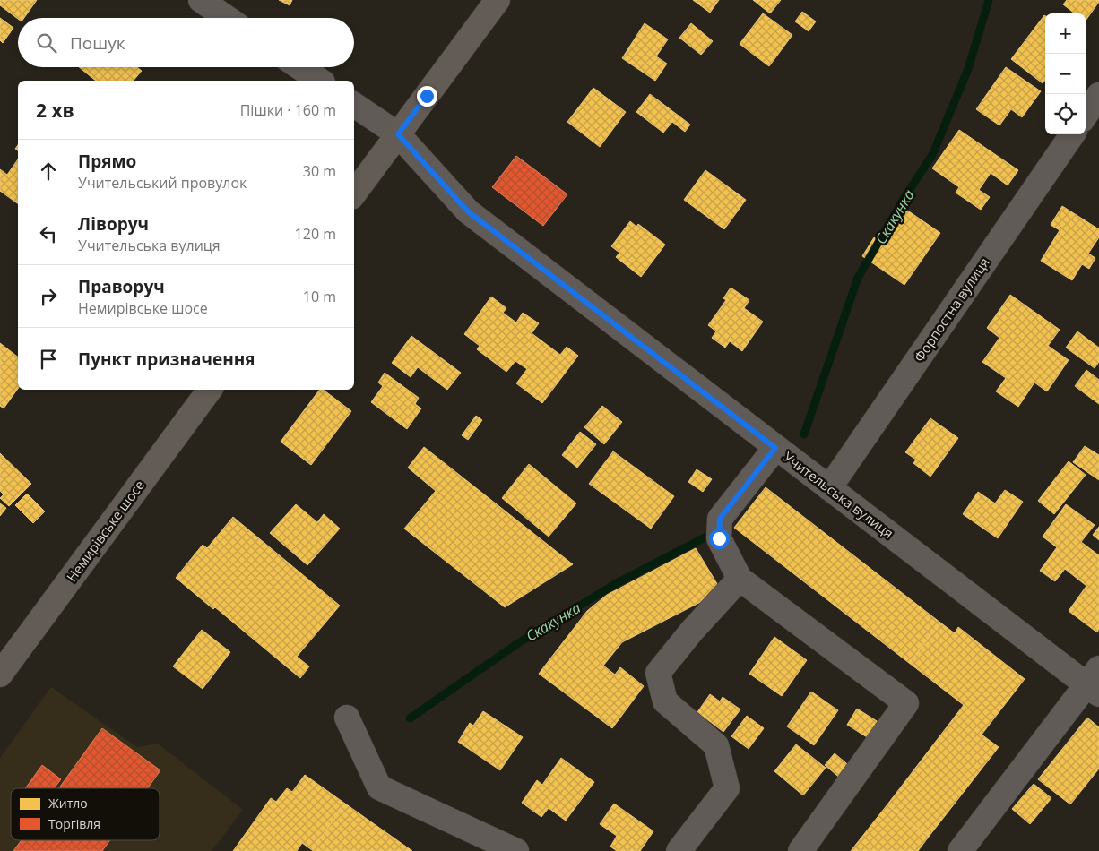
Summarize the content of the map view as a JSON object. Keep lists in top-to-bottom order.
{
  "streets": {
    "main road": ["Немирівське шосе"],
    "street": ["Форпостна вулиця", "Учительська вулиця"]
  },
  "crossings": [
    ["Форпостна вулиця", "Учительська вулиця"]
  ],
  "water": ["Скакунка"],
  "legend": ["Житло", "Торгівля"],
  "page": {
    "map_buttons": ["+", "−"],
    "search": "Пошук",
    "heading": ["2 хв", "Пішки · 160 m"],
    "list": [
      ["Прямо", "Учительський провулок", "30 m"],
      ["Ліворуч", "Учительська вулиця", "120 m"],
      ["Праворуч", "Немирівське шосе", "10 m"],
      "Пункт призначення"
    ]
  }
}
